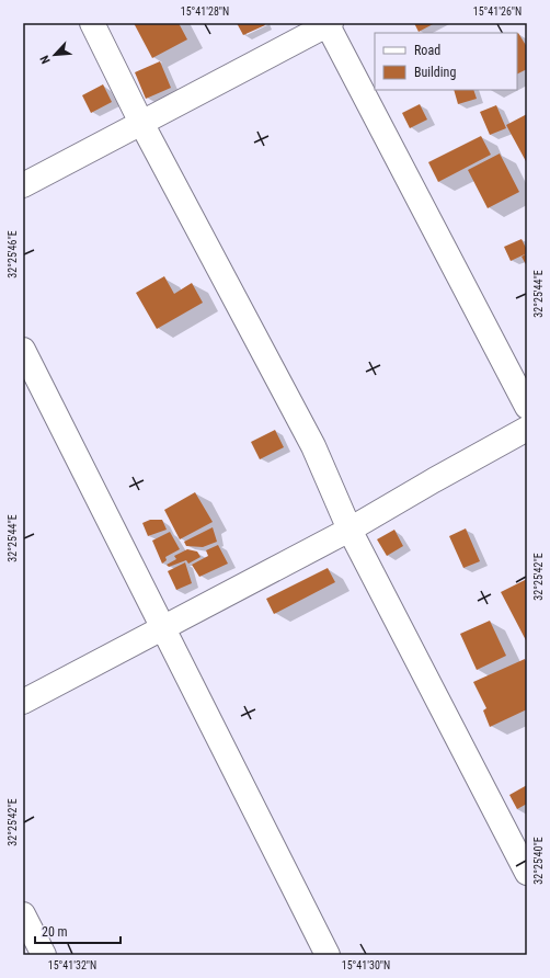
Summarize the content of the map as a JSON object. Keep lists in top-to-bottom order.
{
  "legend": ["Road", "Building"],
  "scale_bar": "20 m",
  "north": "bottom left",
  "coordinates": [
    "15°41'28\"N",
    "15°41'26\"N",
    "32°25'46\"E",
    "32°25'44\"E",
    "32°25'42\"E",
    "32°25'40\"E",
    "15°41'32\"N",
    "15°41'30\"N"
  ]
}
